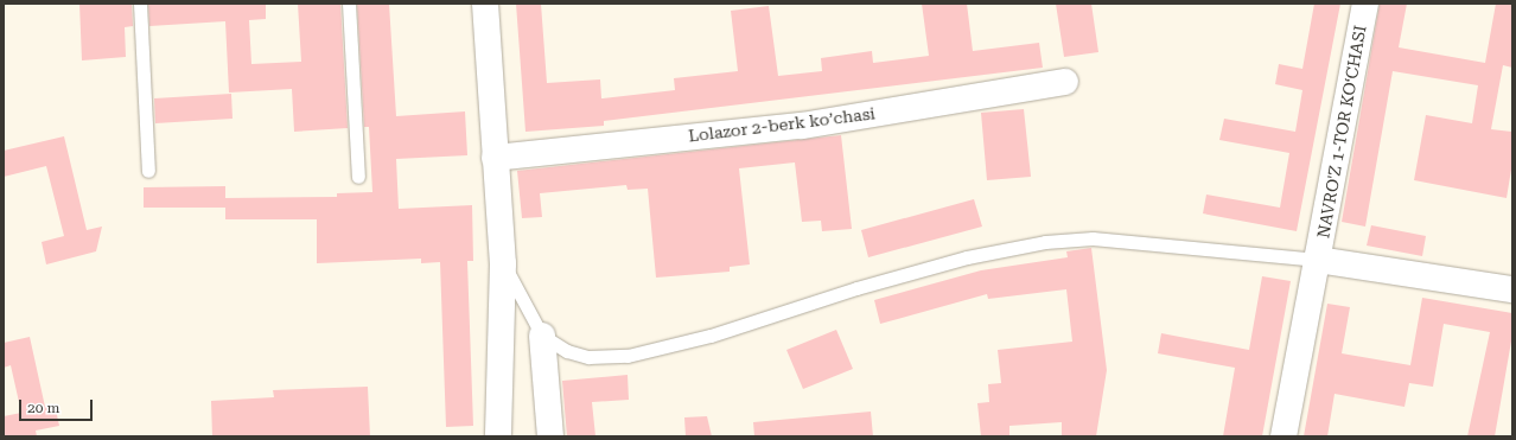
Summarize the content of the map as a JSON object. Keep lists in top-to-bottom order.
{
  "streets": {
    "street": ["Lolazor 2-berk koʼchasi"]
  },
  "scale_bar": "20 m"
}
